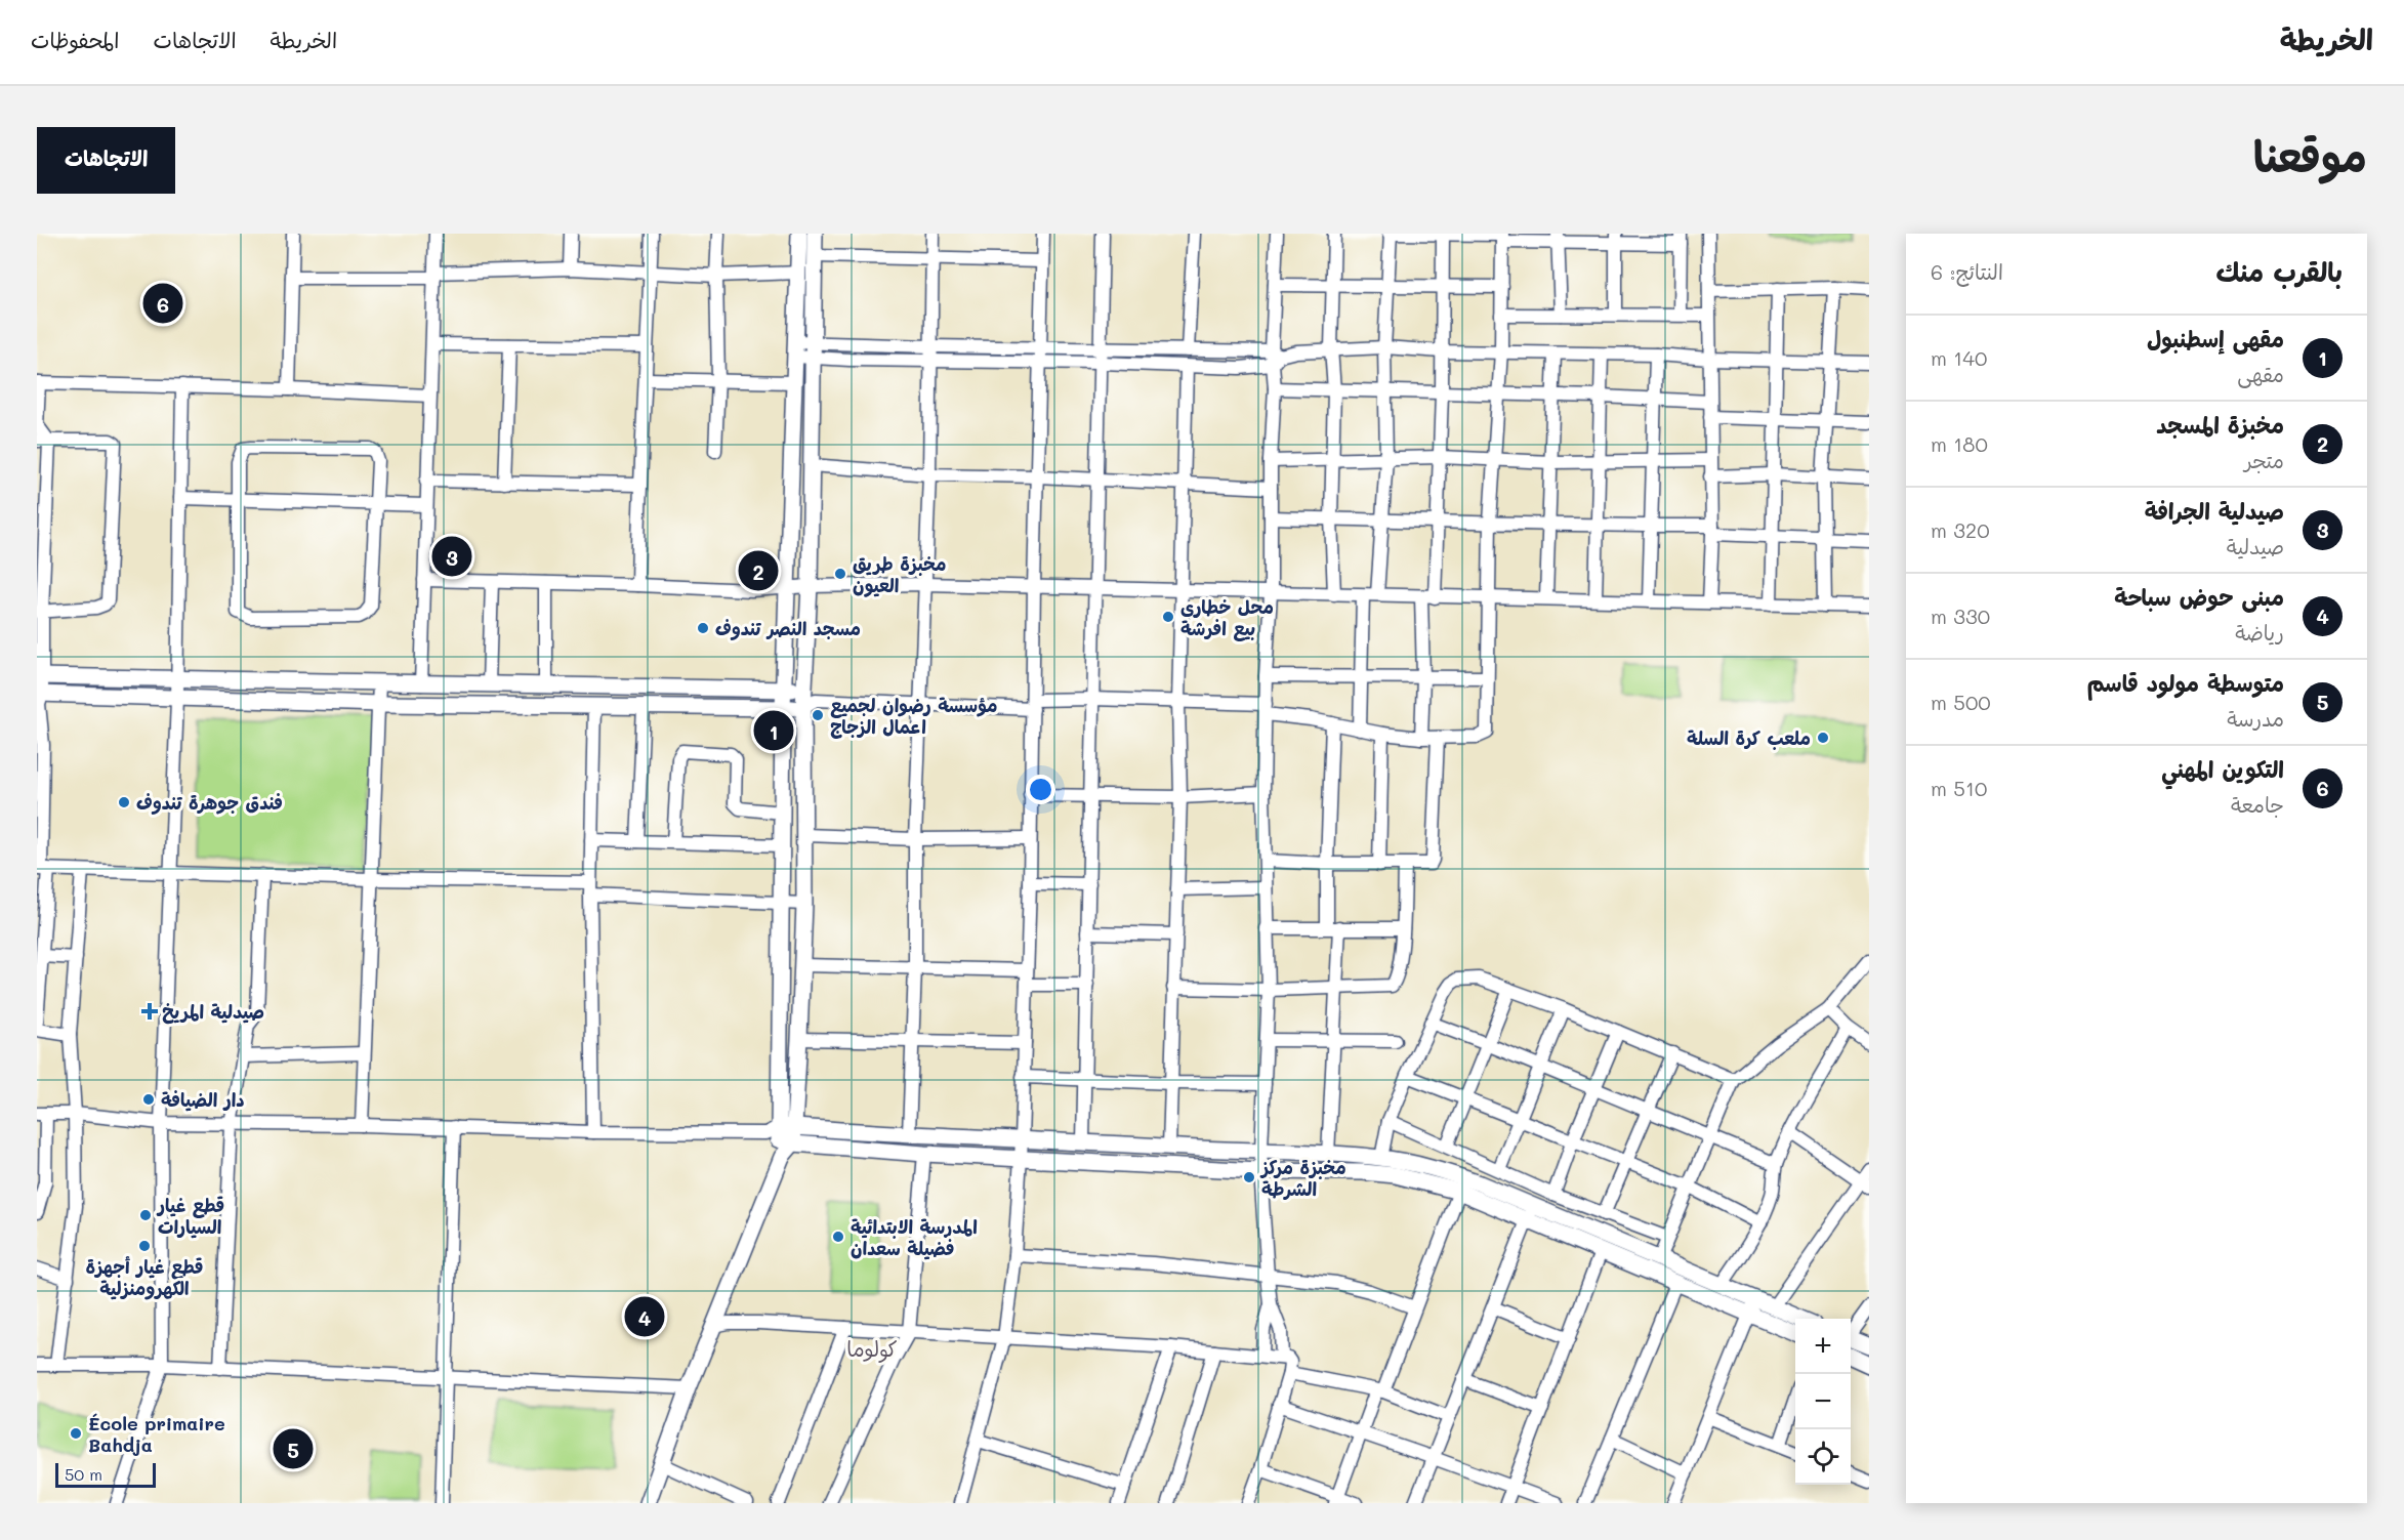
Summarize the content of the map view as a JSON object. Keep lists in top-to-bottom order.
{
  "districts": ["كولوما"],
  "places": {
    "other": [
      "مخبزة طريق العيون",
      "محل خطاري بيع افرشة",
      "مسجد النصر تندوف",
      "مؤسسة رضوان لجميع اعمال الزجاج",
      "ملعب كرة السلة",
      "فندق جوهرة تندوف",
      "دار الضيافة",
      "مخبزة مركز الشرطة",
      "قطع غيار السيارات",
      "المدرسة الابتدائية فضيلة سعدان",
      "قطع غيار أجهزة الكهرومنزلية",
      "École primaire Bahdja"
    ],
    "health": ["صيدلية المريخ"]
  },
  "scale_bar": "50 m",
  "page": {
    "header": "الخريطة",
    "nav": ["الخريطة", "الاتجاهات", "المحفوظات"],
    "title": "موقعنا",
    "buttons": "الاتجاهات",
    "heading": ["بالقرب منك", "النتائج: 6"],
    "pins": [
      "6",
      "3",
      "2",
      "1",
      "4",
      "5"
    ],
    "list": [
      {
        "mark": "1",
        "name": "مقهى إسطنبول",
        "note": "مقهى",
        "value": "140 m"
      },
      {
        "mark": "2",
        "name": "مخبزة المسجد",
        "note": "متجر",
        "value": "180 m"
      },
      {
        "mark": "3",
        "name": "صيدلية الجرافة",
        "note": "صيدلية",
        "value": "320 m"
      },
      {
        "mark": "4",
        "name": "مبنى حوض سباحة",
        "note": "رياضة",
        "value": "330 m"
      },
      {
        "mark": "5",
        "name": "متوسطة مولود قاسم",
        "note": "مدرسة",
        "value": "500 m"
      },
      {
        "mark": "6",
        "name": "التكوين المهني",
        "note": "جامعة",
        "value": "510 m"
      }
    ],
    "map_buttons": ["+", "−"],
    "scale": "50 m"
  }
}
